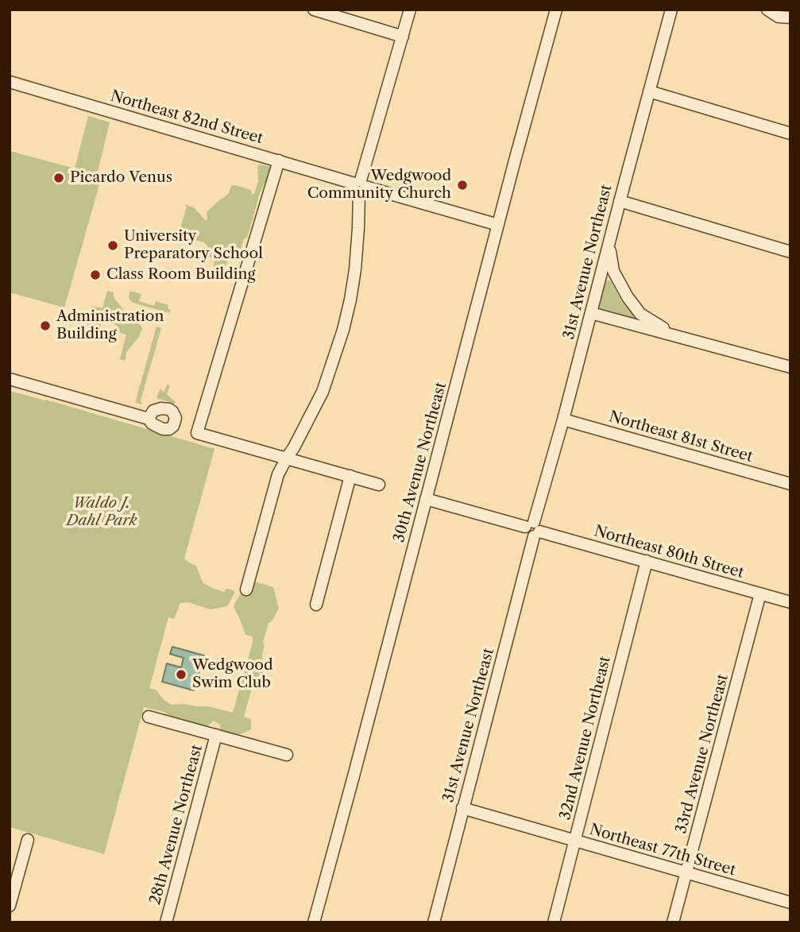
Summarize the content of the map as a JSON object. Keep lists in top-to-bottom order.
{
  "streets": {
    "street": [
      "Northeast 82nd Street",
      "31st Avenue Northeast",
      "Northeast 81st Street",
      "30th Avenue Northeast",
      "Northeast 80th Street",
      "32nd Avenue Northeast",
      "33rd Avenue Northeast",
      "28th Avenue Northeast",
      "Northeast 77th Street"
    ]
  },
  "crossings": [
    ["Northeast 82nd Street", "30th Avenue Northeast"],
    ["31st Avenue Northeast", "Northeast 81st Street"],
    ["31st Avenue Northeast", "Northeast 80th Street"],
    ["31st Avenue Northeast", "Northeast 77th Street"],
    ["30th Avenue Northeast", "Northeast 80th Street"],
    ["Northeast 80th Street", "32nd Avenue Northeast"],
    ["Northeast 80th Street", "33rd Avenue Northeast"],
    ["32nd Avenue Northeast", "Northeast 77th Street"],
    ["33rd Avenue Northeast", "Northeast 77th Street"]
  ],
  "parks": ["Waldo J. Dahl Park"],
  "places": [
    "Picardo Venus",
    "Wedgwood Community Church",
    "University Preparatory School",
    "Class Room Building",
    "Administration Building",
    "Wedgwood Swim Club"
  ]
}
